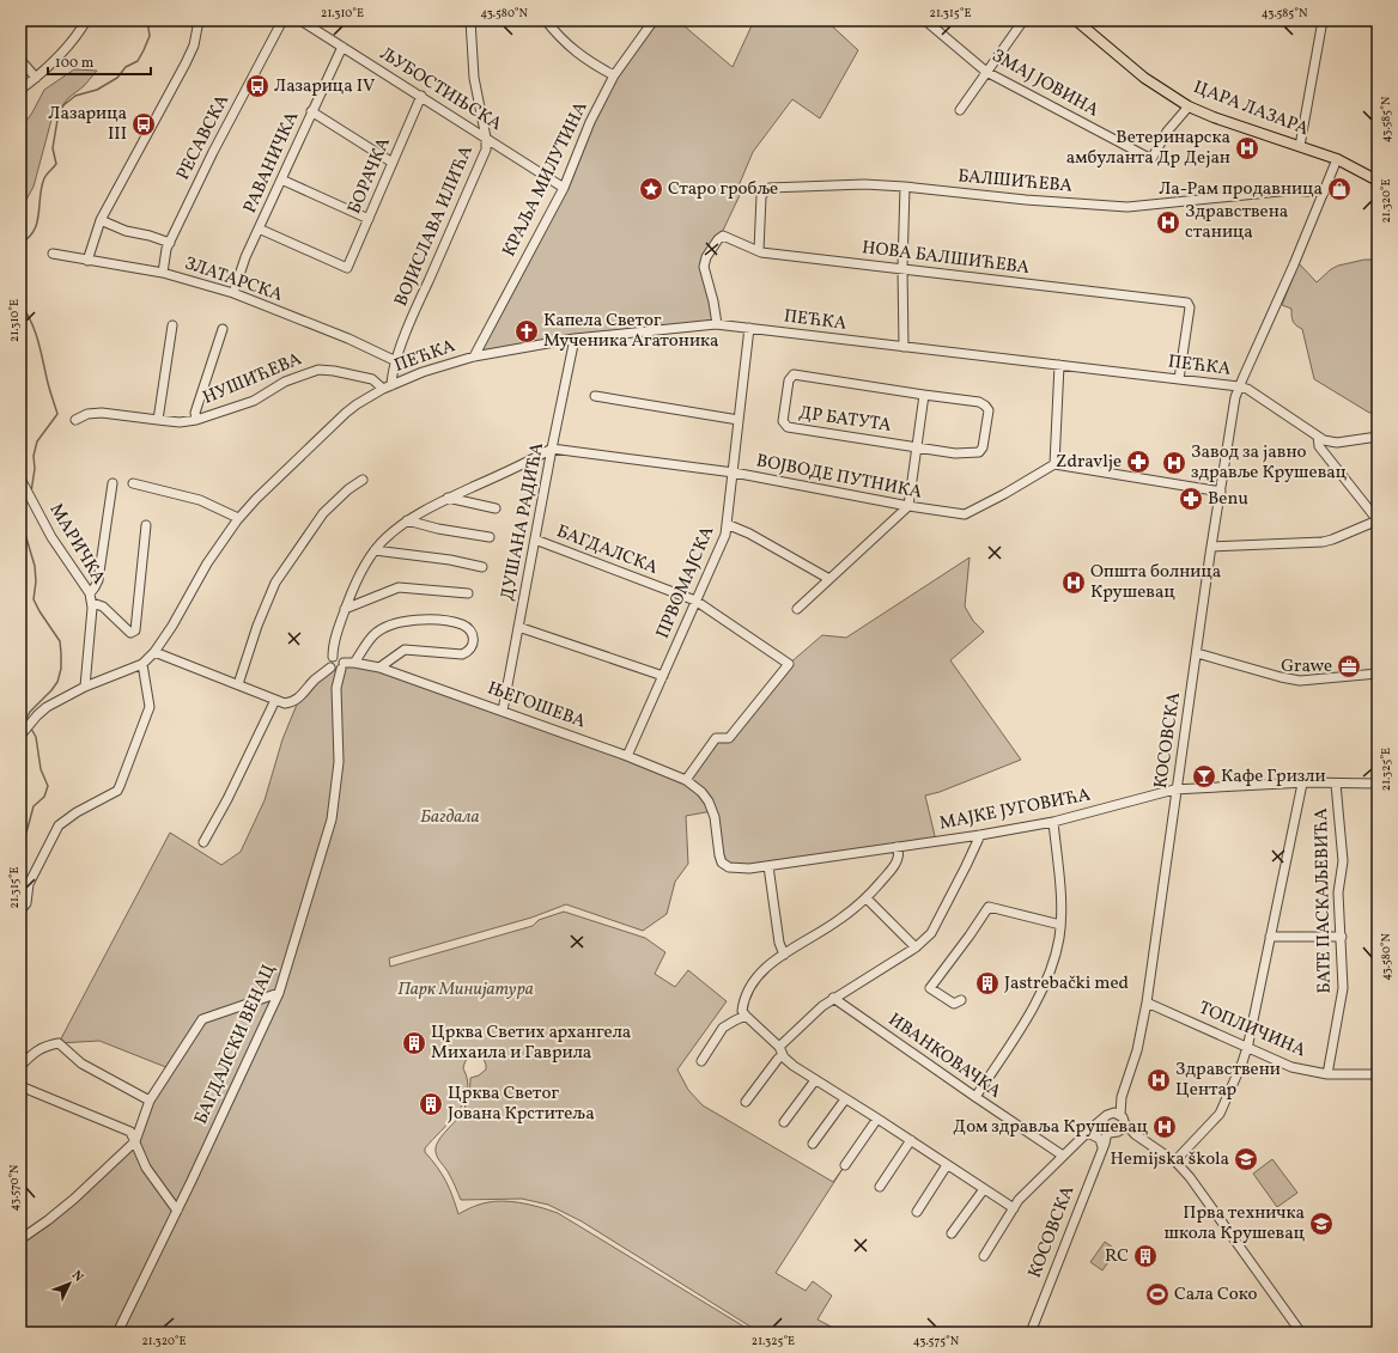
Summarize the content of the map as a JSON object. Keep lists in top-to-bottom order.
{
  "streets": {
    "main road": ["ЦАРА ЛАЗАРА"],
    "street": [
      "ЗМАЈ ЈОВИНА",
      "ЉУБОСТИЊСКА",
      "РЕСАВСКА",
      "РАВАНИЧКА",
      "БОРАЧКА",
      "КРАЉА МИЛУТИНА",
      "БАЛШИЋЕВА",
      "ВОЈИСЛАВА ИЛИЋА",
      "НОВА БАЛШИЋЕВА",
      "ЗЛАТАРСКА",
      "ПЕЋКА",
      "НУШИЋЕВА",
      "ДР БАТУТА",
      "ВОЈВОДЕ ПУТНИКА",
      "ДУШАНА РАДИЋА",
      "МАРИЧКА",
      "БАГДАЛСКА",
      "ПРВОМАЈСКА",
      "ЊЕГОШЕВА",
      "КОСОВСКА",
      "МАЈКЕ ЈУГОВИЋА",
      "БАТЕ ПАСКАЉЕВИЋА",
      "ТОПЛИЧИНА",
      "БАГДАЛСКИ ВЕНАЦ",
      "ИВАНКОВАЧКА"
    ]
  },
  "crossings": [
    ["ЗМАЈ ЈОВИНА", "ЦАРА ЛАЗАРА"],
    ["ЉУБОСТИЊСКА", "РАВАНИЧКА"],
    ["ЉУБОСТИЊСКА", "БОРАЧКА"],
    ["ЉУБОСТИЊСКА", "КРАЉА МИЛУТИНА"],
    ["ЉУБОСТИЊСКА", "ВОЈИСЛАВА ИЛИЋА"],
    ["ЦАРА ЛАЗАРА", "КОСОВСКА"],
    ["РЕСАВСКА", "ЗЛАТАРСКА"],
    ["РАВАНИЧКА", "БОРАЧКА"],
    ["РАВАНИЧКА", "ЗЛАТАРСКА"],
    ["КРАЉА МИЛУТИНА", "ПЕЋКА"],
    ["БАЛШИЋЕВА", "НОВА БАЛШИЋЕВА"],
    ["БАЛШИЋЕВА", "КОСОВСКА"],
    ["ВОЈИСЛАВА ИЛИЋА", "ЗЛАТАРСКА"],
    ["ВОЈИСЛАВА ИЛИЋА", "ПЕЋКА"],
    ["ВОЈИСЛАВА ИЛИЋА", "НУШИЋЕВА"],
    ["НОВА БАЛШИЋЕВА", "ПЕЋКА"],
    ["ПЕЋКА", "НУШИЋЕВА"],
    ["ПЕЋКА", "ДУШАНА РАДИЋА"],
    ["ПЕЋКА", "ПРВОМАЈСКА"],
    ["ПЕЋКА", "КОСОВСКА"],
    ["ВОЈВОДЕ ПУТНИКА", "ДУШАНА РАДИЋА"],
    ["ВОЈВОДЕ ПУТНИКА", "ПРВОМАЈСКА"],
    ["ДУШАНА РАДИЋА", "БАГДАЛСКА"],
    ["ДУШАНА РАДИЋА", "ЊЕГОШЕВА"],
    ["БАГДАЛСКА", "ПРВОМАЈСКА"],
    ["БАГДАЛСКА", "ЊЕГОШЕВА"],
    ["ПРВОМАЈСКА", "ЊЕГОШЕВА"],
    ["ЊЕГОШЕВА", "МАЈКЕ ЈУГОВИЋА"],
    ["ЊЕГОШЕВА", "БАГДАЛСКИ ВЕНАЦ"],
    ["КОСОВСКА", "МАЈКЕ ЈУГОВИЋА"],
    ["КОСОВСКА", "ТОПЛИЧИНА"],
    ["КОСОВСКА", "ИВАНКОВАЧКА"],
    ["МАЈКЕ ЈУГОВИЋА", "БАТЕ ПАСКАЉЕВИЋА"],
    ["БАТЕ ПАСКАЉЕВИЋА", "ТОПЛИЧИНА"]
  ],
  "parks": ["Багдала", "Парк Минијатура"],
  "places": {
    "bus stop": ["Лазарица IV", "Лазарица III"],
    "hospital": [
      "Ветеринарска амбуланта Др Дејан",
      "Здравствена станица",
      "Завод за јавно здравље Крушевац",
      "Општа болница Крушевац",
      "Здравствени Центар",
      "Дом здравља Крушевац"
    ],
    "place": ["Старо гробље"],
    "shop": ["Ла-Рам продавница"],
    "church": ["Капела Светог Мученика Агатоника"],
    "pharmacy": ["Zdravlje", "Benu"],
    "office": ["Grawe"],
    "bar": ["Кафе Гризли"],
    "building": [
      "Jastrebački med",
      "Црква Светих архангела Михаила и Гаврила",
      "Црква Светог Јована Крститеља",
      "RC"
    ],
    "school or university": ["Hemijska škola", "Прва техничка школа Крушевац"],
    "sports": ["Сала Соко"]
  },
  "scale_bar": "100 m",
  "north": "top right",
  "coordinates": [
    "21.310°E",
    "43.580°N",
    "21.315°E",
    "43.585°N",
    "21.320°E",
    "21.325°E",
    "43.570°N",
    "43.575°N"
  ]
}
